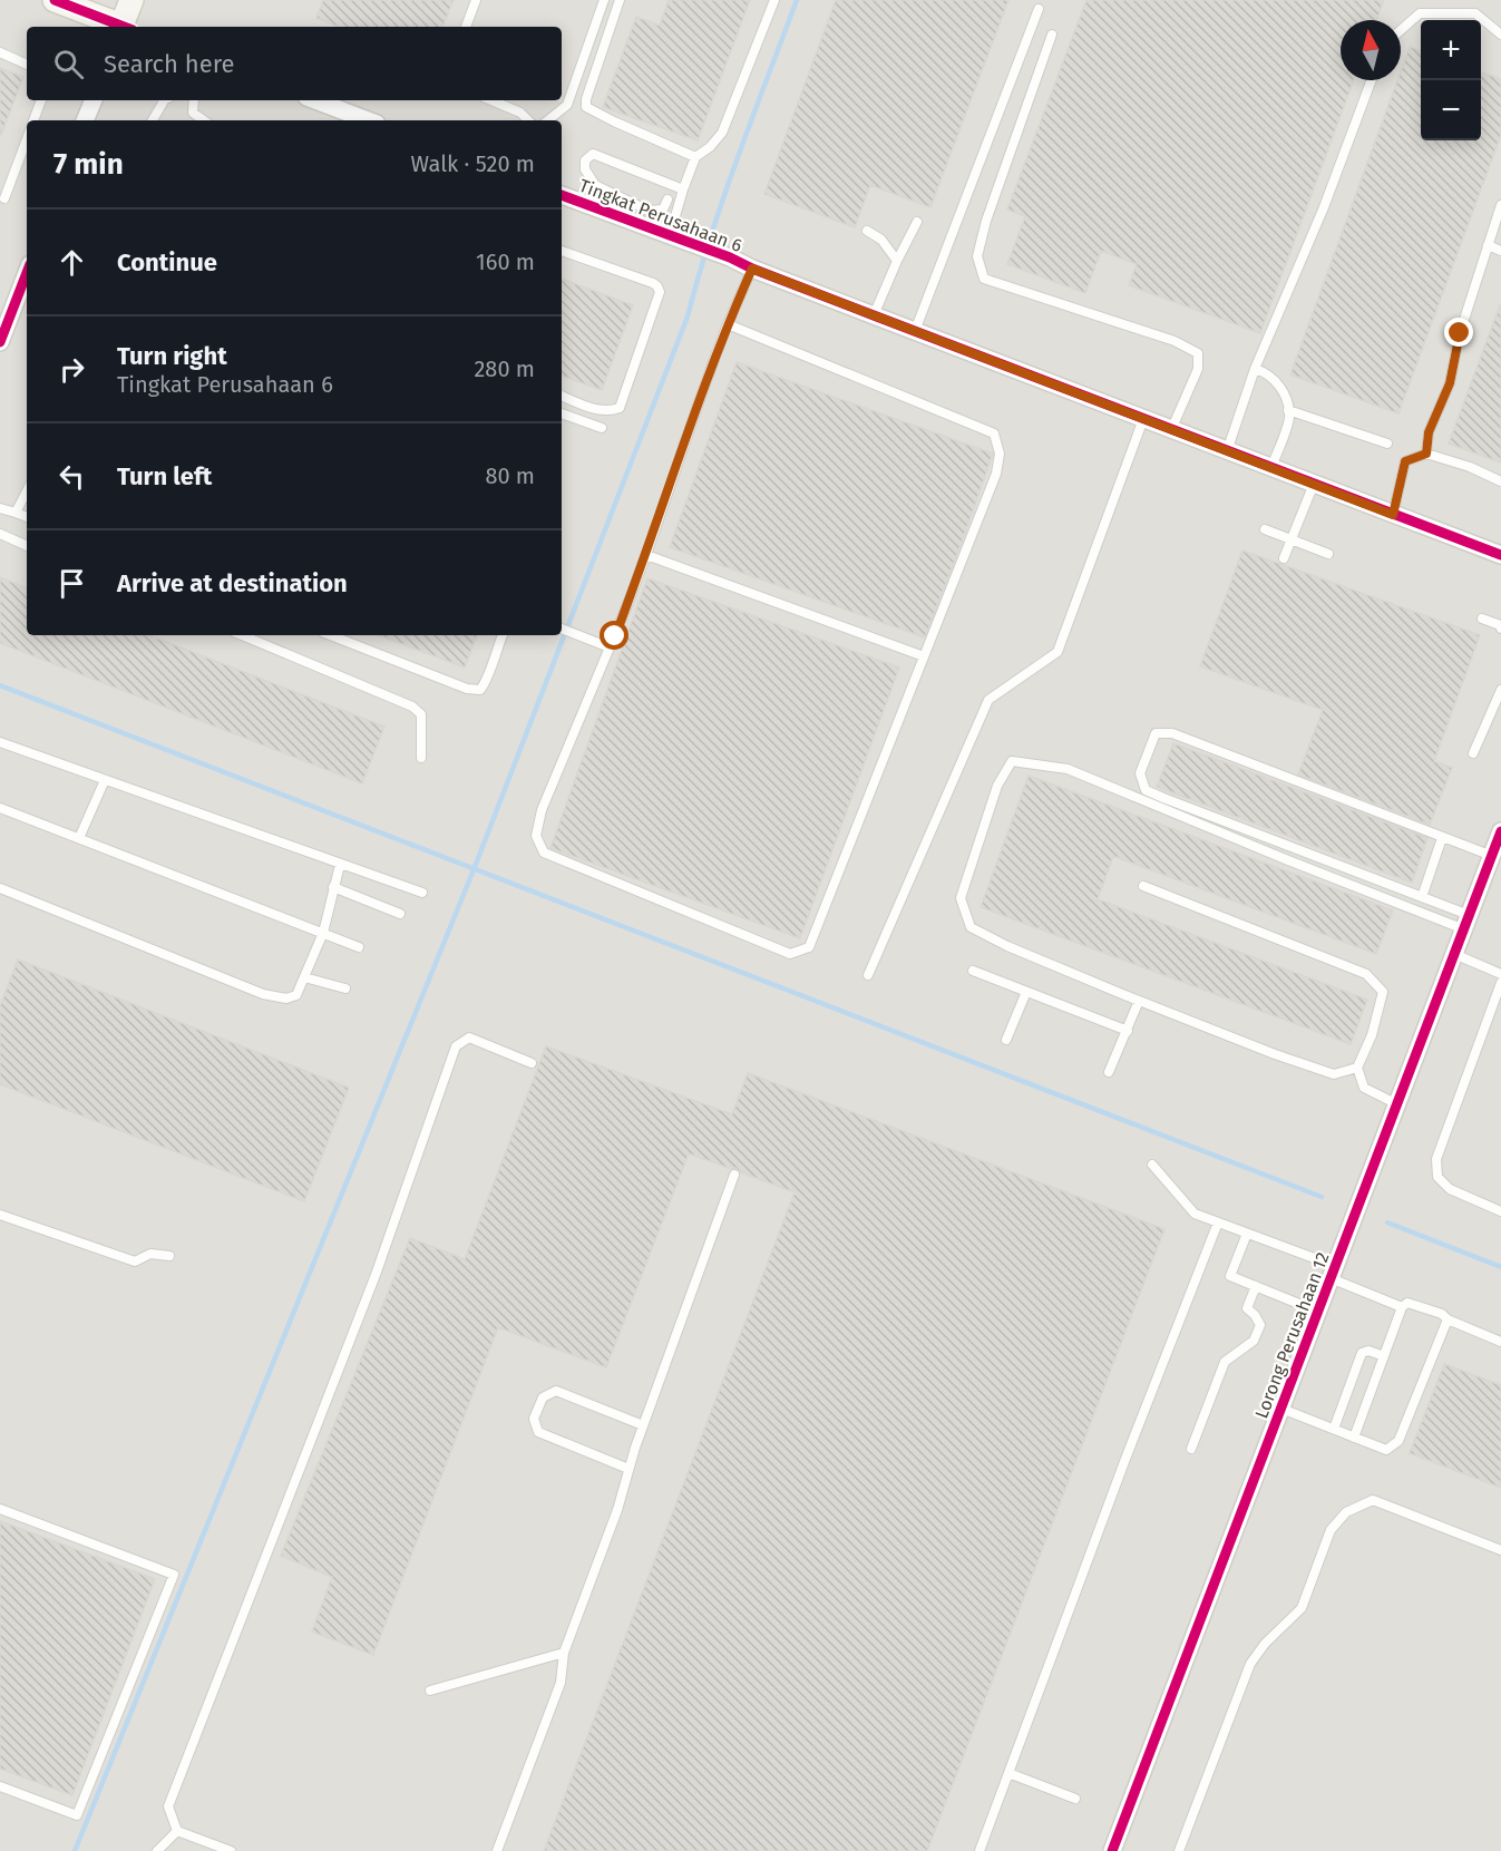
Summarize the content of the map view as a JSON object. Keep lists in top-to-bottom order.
{
  "streets": {
    "street": ["Tingkat Perusahaan 6", "Lorong Perusahaan 12"]
  },
  "north": "top",
  "page": {
    "map_buttons": ["+", "−"],
    "search": "Search here",
    "heading": ["7 min", "Walk · 520 m"],
    "list": [
      ["Continue", "160 m"],
      ["Turn right", "Tingkat Perusahaan 6", "280 m"],
      ["Turn left", "80 m"],
      "Arrive at destination"
    ]
  }
}
